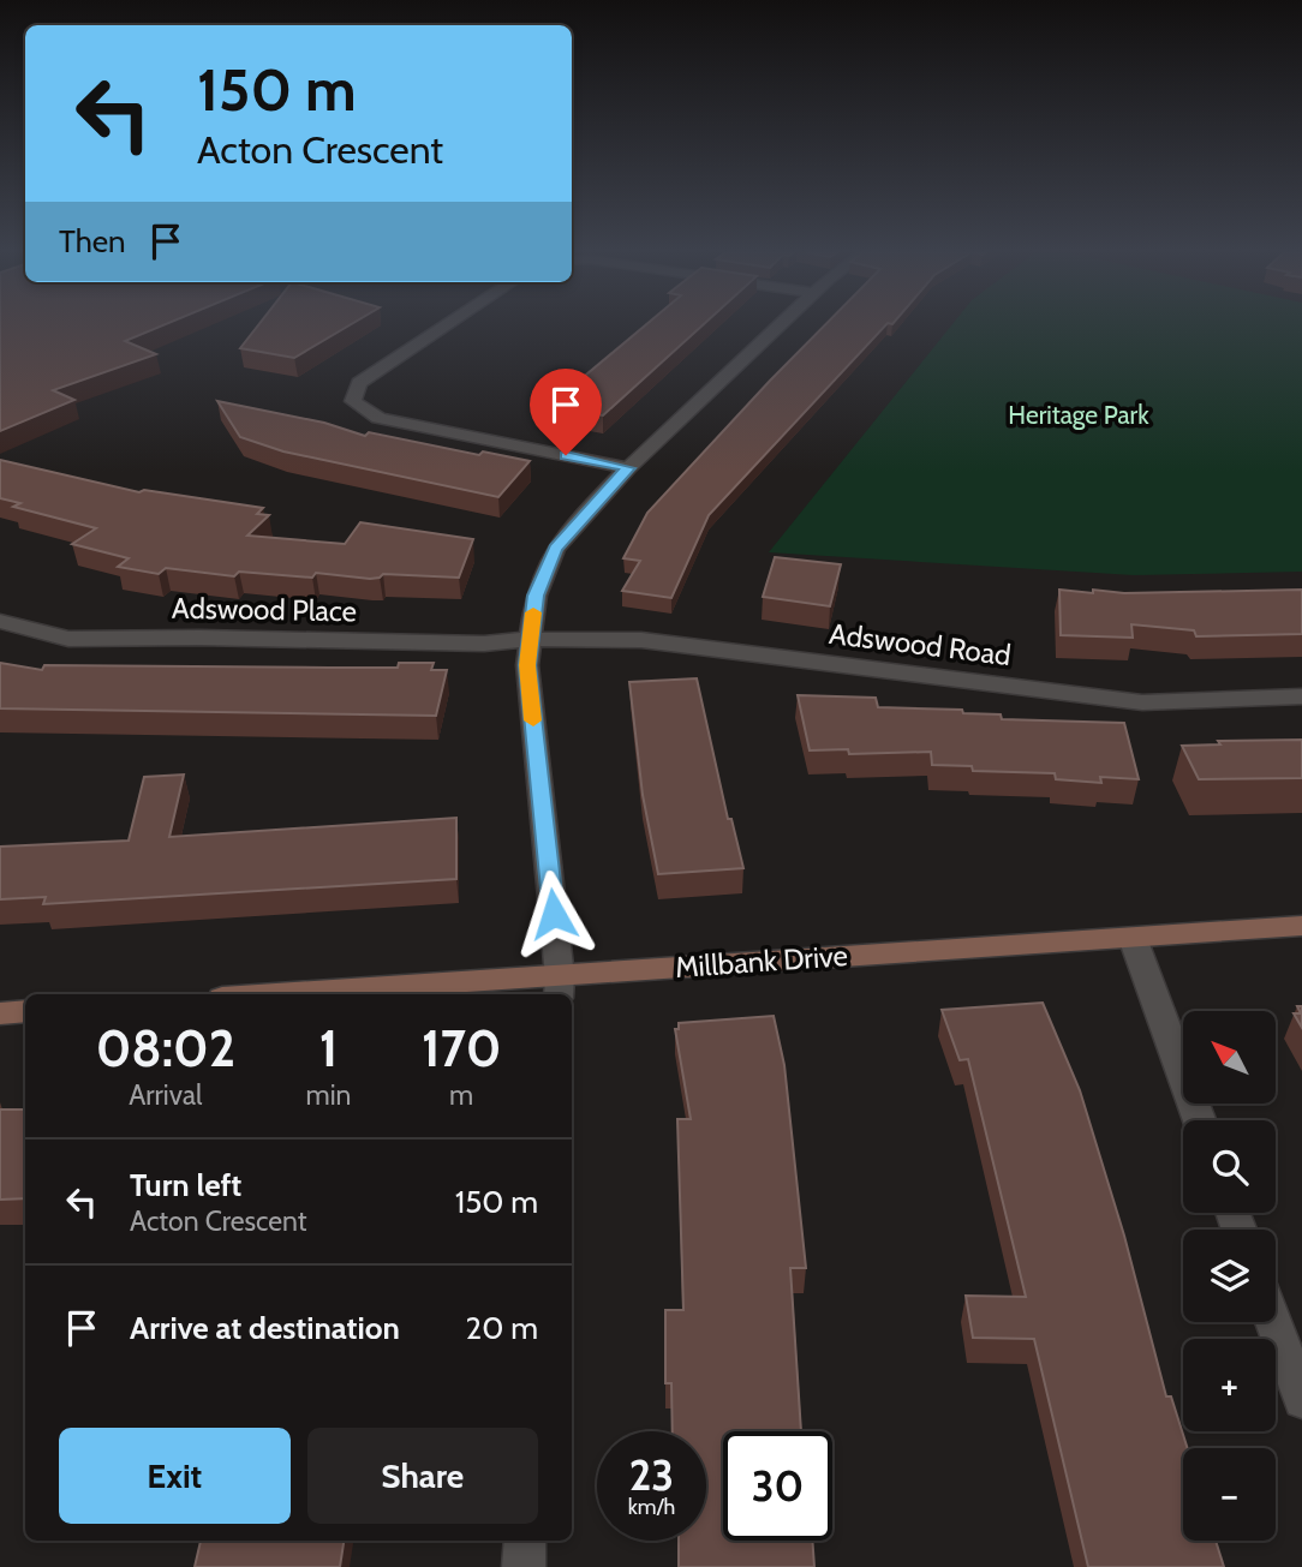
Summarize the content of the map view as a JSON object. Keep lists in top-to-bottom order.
{
  "streets": {
    "street": ["Adswood Place", "Adswood Road", "Millbank Drive"]
  },
  "crossings": [
    ["Adswood Place", "Adswood Road"]
  ],
  "parks": ["Heritage Park"],
  "north": "top left",
  "page": {
    "turn": ["150 m", "Acton Crescent"],
    "then": "Then",
    "eta": [
      "08:02",
      "Arrival",
      "1",
      "min",
      "170",
      "m"
    ],
    "map_buttons": ["+", "−"],
    "list": [
      {
        "name": "Turn left",
        "note": "Acton Crescent",
        "value": "150 m"
      },
      {
        "name": "Arrive at destination",
        "value": "20 m"
      }
    ],
    "buttons": ["Exit", "Share"],
    "speed": "23 km/h",
    "limit": "30"
  }
}
